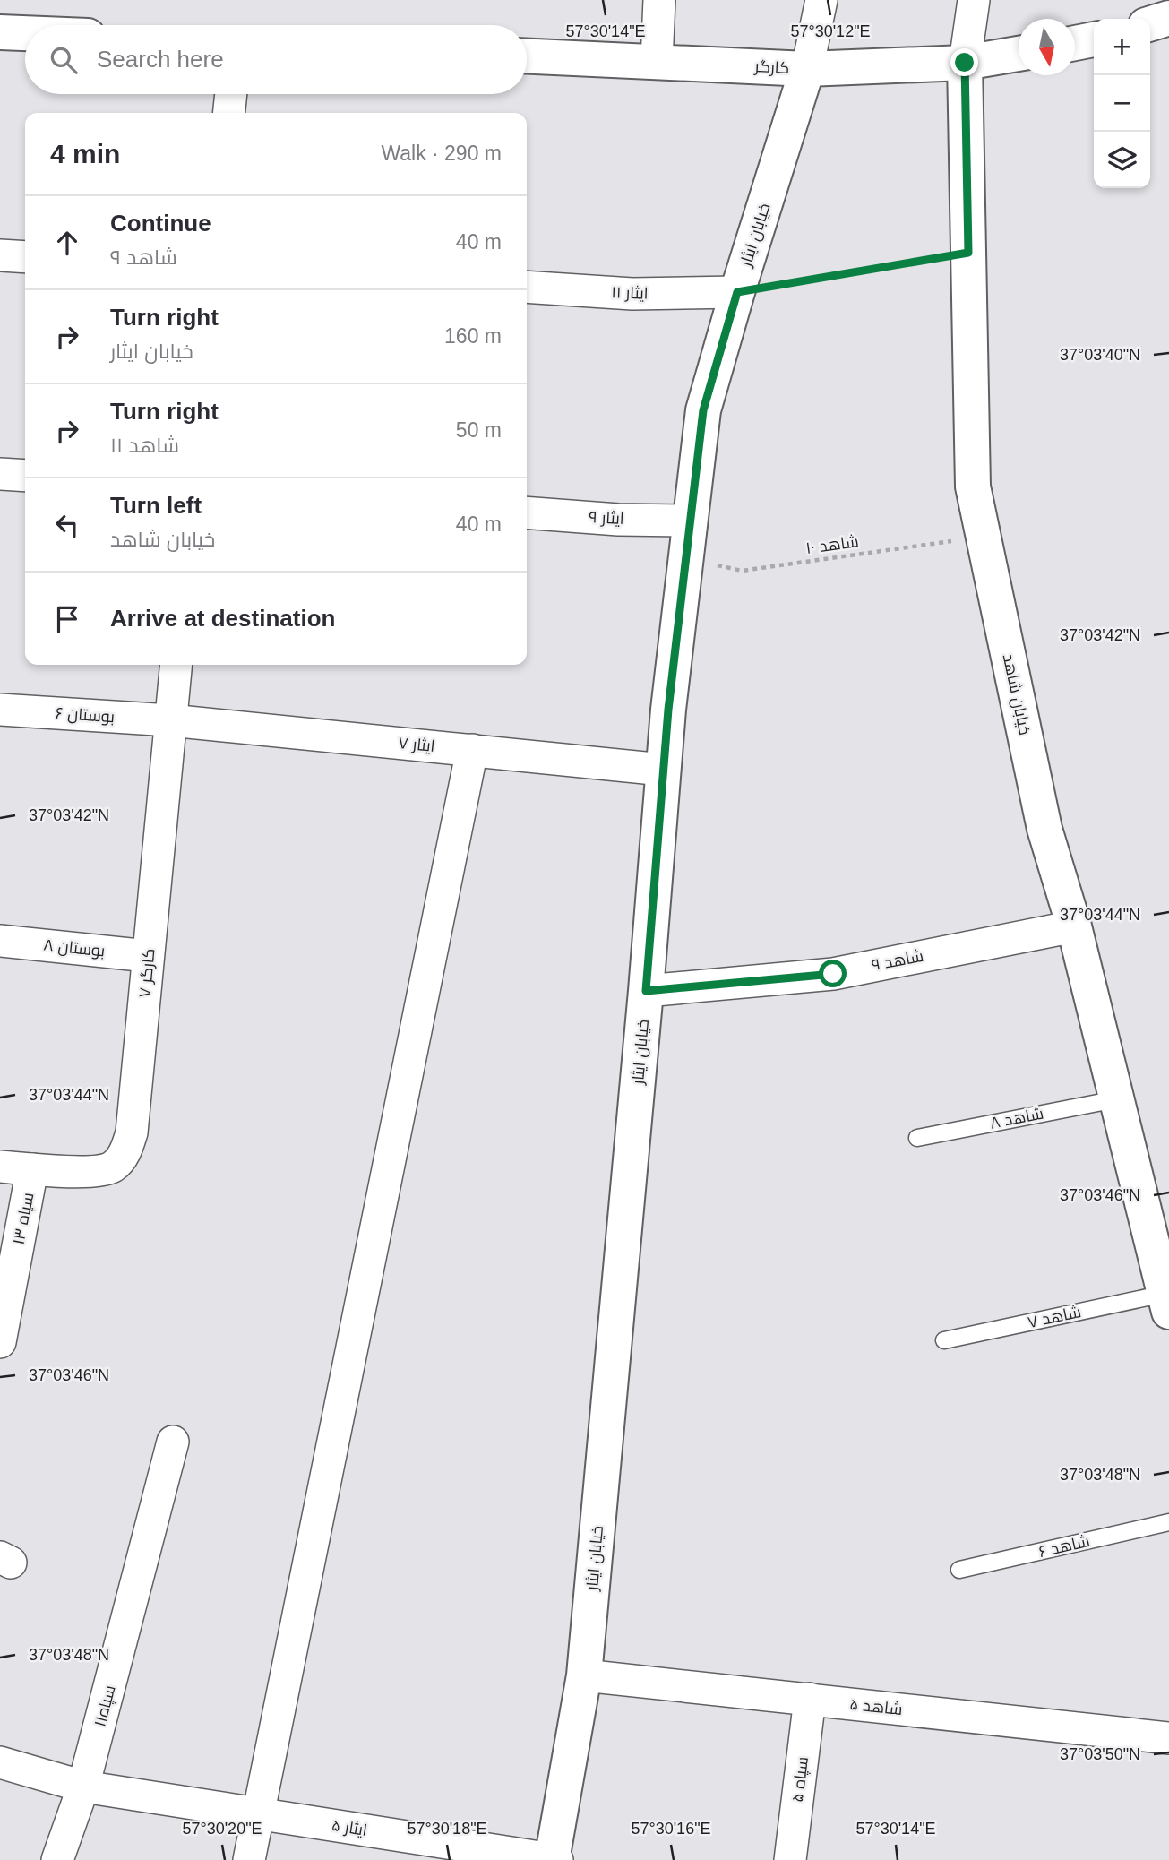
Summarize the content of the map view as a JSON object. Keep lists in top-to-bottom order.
{
  "streets": {
    "street": [
      "کارگر",
      "خیابان ایثار",
      "ایثار ۱۱",
      "ایثار ۹",
      "خیابان شاهد",
      "بوستان ۶",
      "ایثار ۷",
      "بوستان ۸",
      "شاهد ۹",
      "کارگر ۷",
      "سپاه ۱۳",
      "سپاه۱۱",
      "شاهد ۵",
      "سپاه ۵",
      "ایثار ۵"
    ],
    "lane": ["شاهد ۸", "شاهد ۷", "شاهد ۶"],
    "path": ["شاهد ۱۰"]
  },
  "crossings": [
    ["کارگر", "خیابان ایثار"],
    ["کارگر", "خیابان شاهد"],
    ["خیابان ایثار", "ایثار ۱۱"],
    ["خیابان ایثار", "ایثار ۹"],
    ["خیابان ایثار", "شاهد ۱۰"],
    ["خیابان ایثار", "ایثار ۷"],
    ["خیابان ایثار", "شاهد ۹"],
    ["خیابان ایثار", "شاهد ۵"],
    ["خیابان ایثار", "ایثار ۵"],
    ["شاهد ۱۰", "خیابان شاهد"],
    ["خیابان شاهد", "شاهد ۹"],
    ["خیابان شاهد", "شاهد ۸"],
    ["خیابان شاهد", "شاهد ۷"],
    ["بوستان ۶", "ایثار ۷"],
    ["بوستان ۶", "کارگر ۷"],
    ["ایثار ۷", "کارگر ۷"],
    ["بوستان ۸", "کارگر ۷"],
    ["کارگر ۷", "سپاه ۱۳"],
    ["سپاه۱۱", "ایثار ۵"],
    ["شاهد ۵", "سپاه ۵"]
  ],
  "north": "bottom",
  "page": {
    "map_buttons": ["+", "−"],
    "search": "Search here",
    "heading": ["4 min", "Walk · 290 m"],
    "list": [
      ["Continue", "شاهد ۹", "40 m"],
      ["Turn right", "خیابان ایثار", "160 m"],
      ["Turn right", "شاهد ۱۱", "50 m"],
      ["Turn left", "خیابان شاهد", "40 m"],
      "Arrive at destination"
    ]
  },
  "coordinates": [
    "57°30'14\"E",
    "57°30'12\"E",
    "37°03'40\"N",
    "37°03'42\"N",
    "37°03'44\"N",
    "37°03'46\"N",
    "37°03'48\"N",
    "37°03'50\"N",
    "57°30'20\"E",
    "57°30'18\"E",
    "57°30'16\"E"
  ]
}
